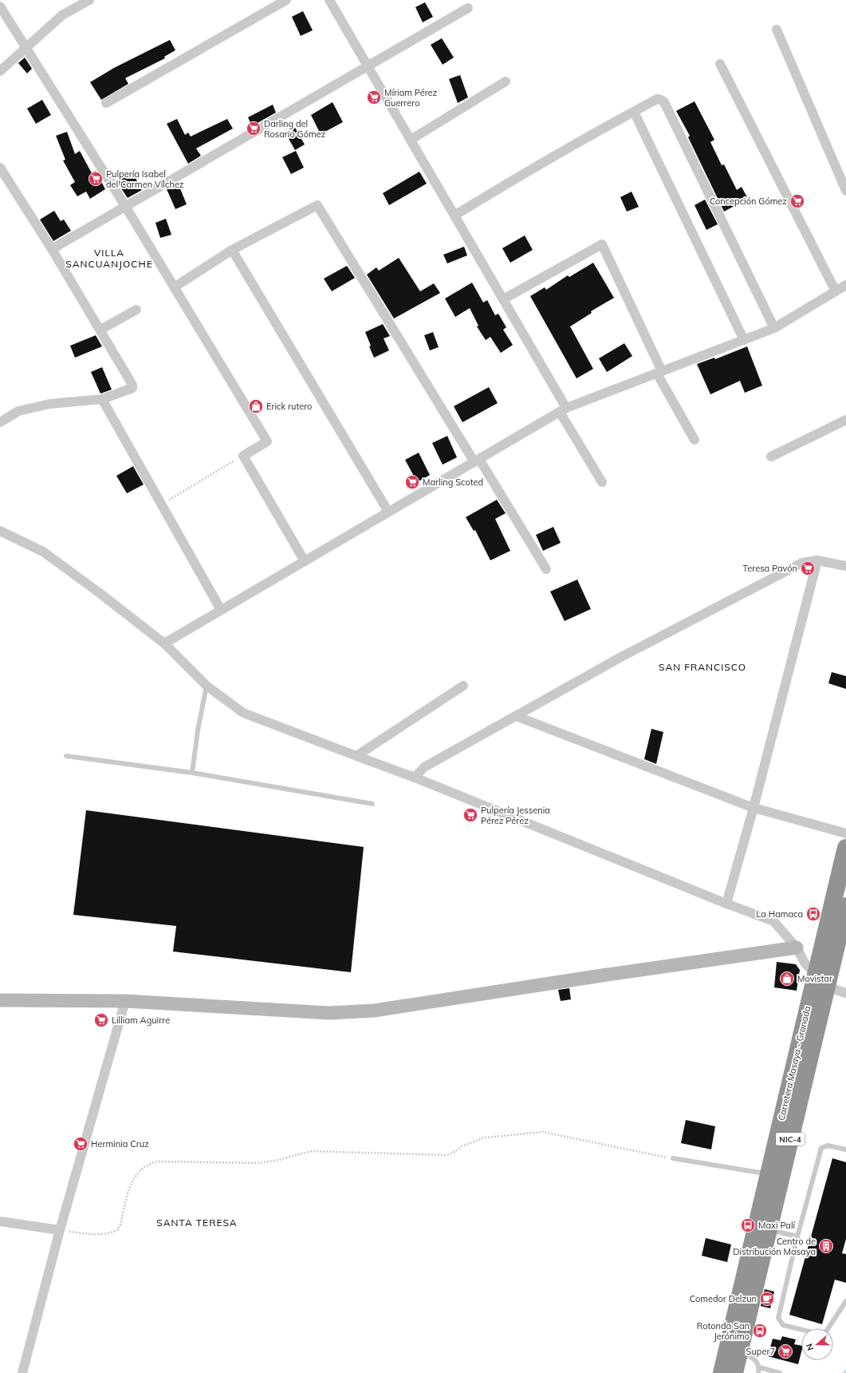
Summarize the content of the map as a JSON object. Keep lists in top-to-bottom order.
{
  "streets": {
    "highway": ["Carretera Masaya - Granada", "NIC-4"]
  },
  "districts": ["VILLA SANCUANJOCHE", "SAN FRANCISCO", "SANTA TERESA"],
  "places": {
    "supermarket": [
      "Míriam Pérez Guerrero",
      "Darling del Rosario Gómez",
      "Pulpería Isabel del Carmen Vílchez",
      "Concepción Gómez",
      "Marling Scoted",
      "Teresa Pavón",
      "Pulpería Jessenia Pérez Pérez",
      "Lilliam Aguirre",
      "Herminia Cruz",
      "Super7"
    ],
    "shop": ["Erick rutero", "Movistar"],
    "bus stop": ["La Hamaca", "Maxi Palí", "Rotonda San Jerónimo"],
    "building": ["Centro de Distribución Masaya"],
    "cafe": ["Comedor Delzun"]
  },
  "north": "left"
}
